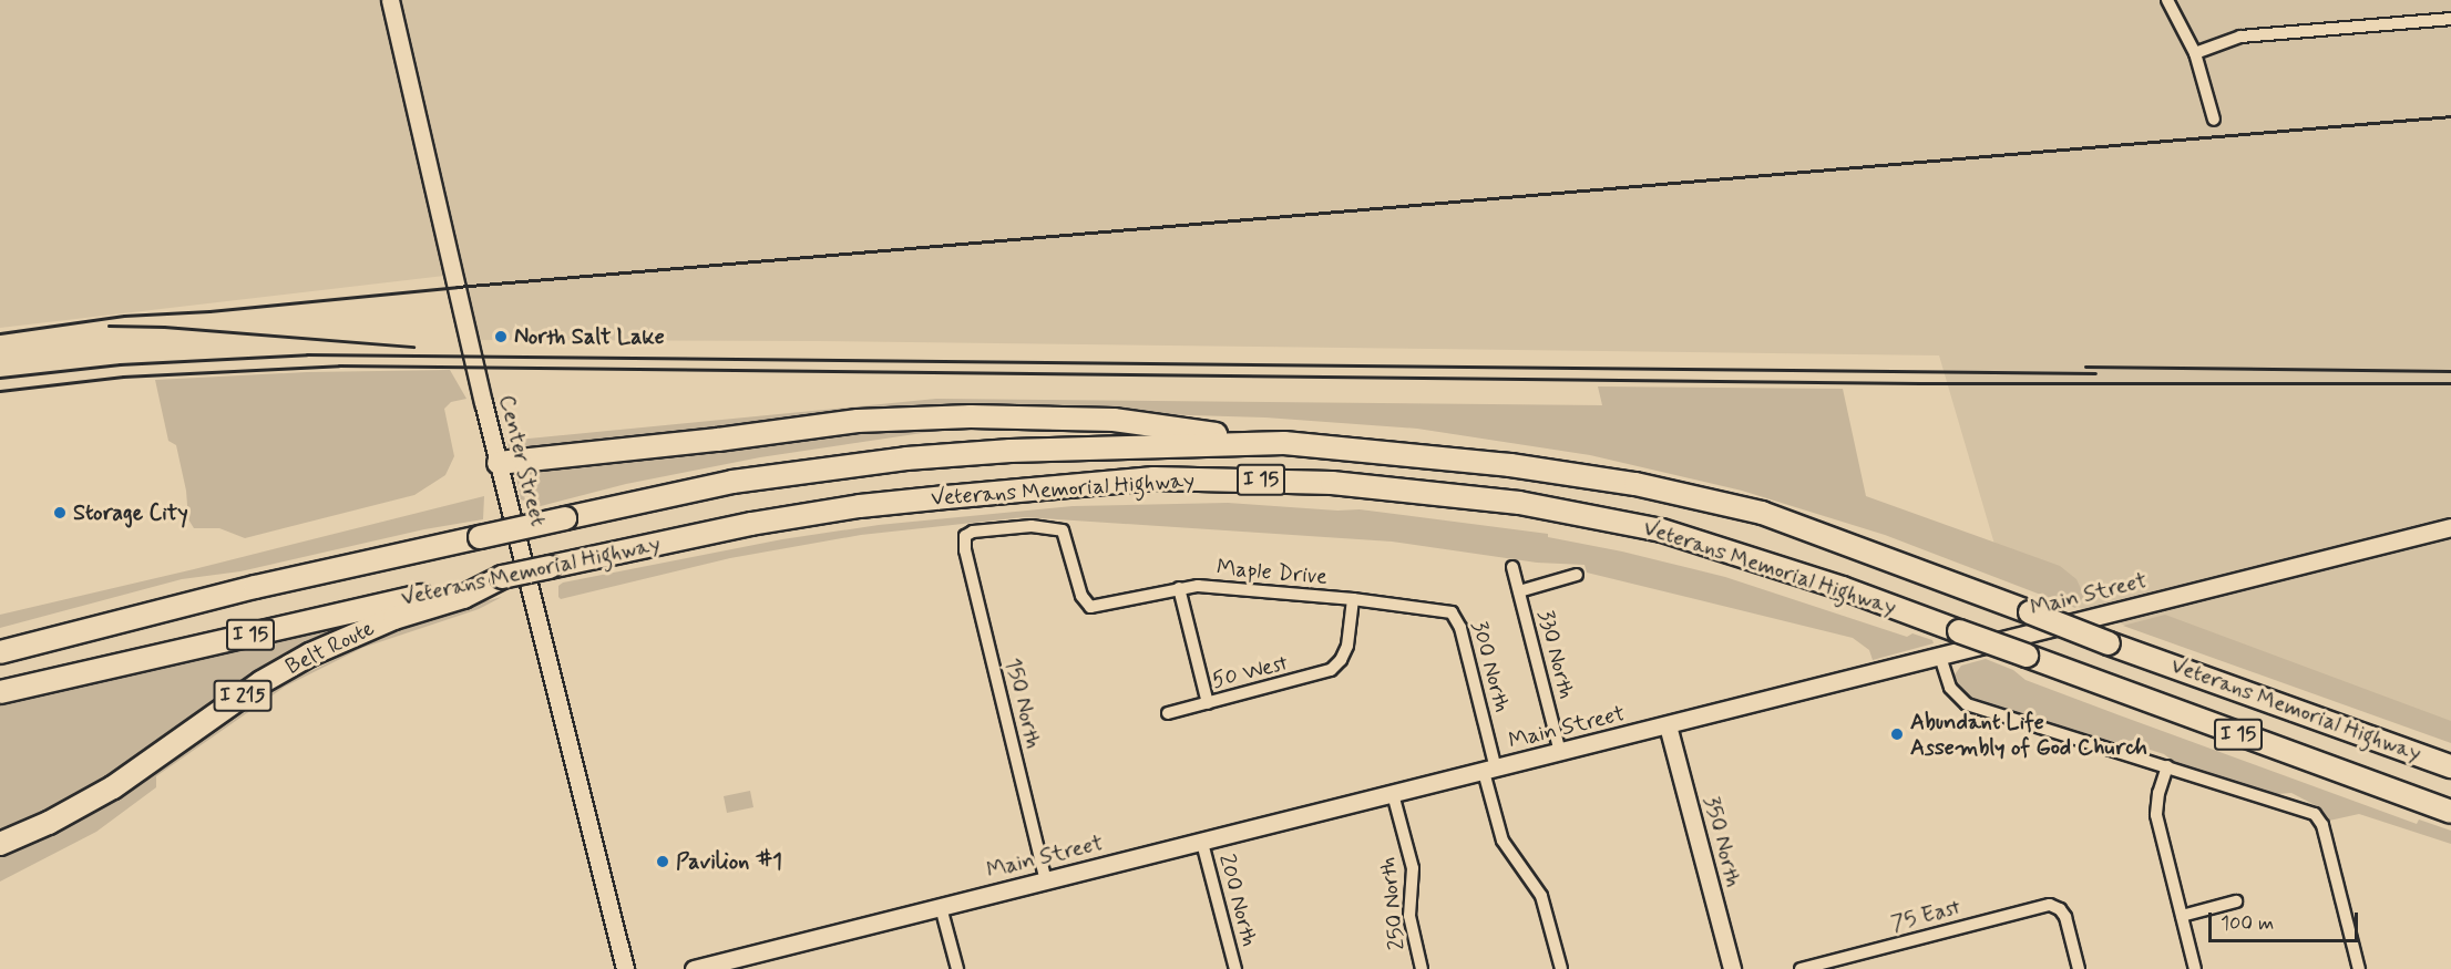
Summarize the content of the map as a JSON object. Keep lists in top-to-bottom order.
{
  "streets": {
    "highway": [
      "I 15",
      "Veterans Memorial Highway",
      "Belt Route",
      "I 215"
    ],
    "street": [
      "Center Street",
      "Maple Drive",
      "Main Street",
      "330 North",
      "300 North",
      "50 West",
      "150 North",
      "350 North",
      "200 North",
      "250 North",
      "75 East"
    ]
  },
  "crossings": [
    ["Veterans Memorial Highway", "Belt Route"],
    ["Maple Drive", "300 North"],
    ["Maple Drive", "50 West"],
    ["Maple Drive", "150 North"],
    ["Main Street", "330 North"],
    ["Main Street", "300 North"],
    ["Main Street", "150 North"],
    ["Main Street", "350 North"],
    ["Main Street", "200 North"],
    ["Main Street", "250 North"]
  ],
  "places": [
    "North Salt Lake",
    "Storage City",
    "Abundant Life Assembly of God Church",
    "Pavilion #1"
  ],
  "scale_bar": "100 m"
}
